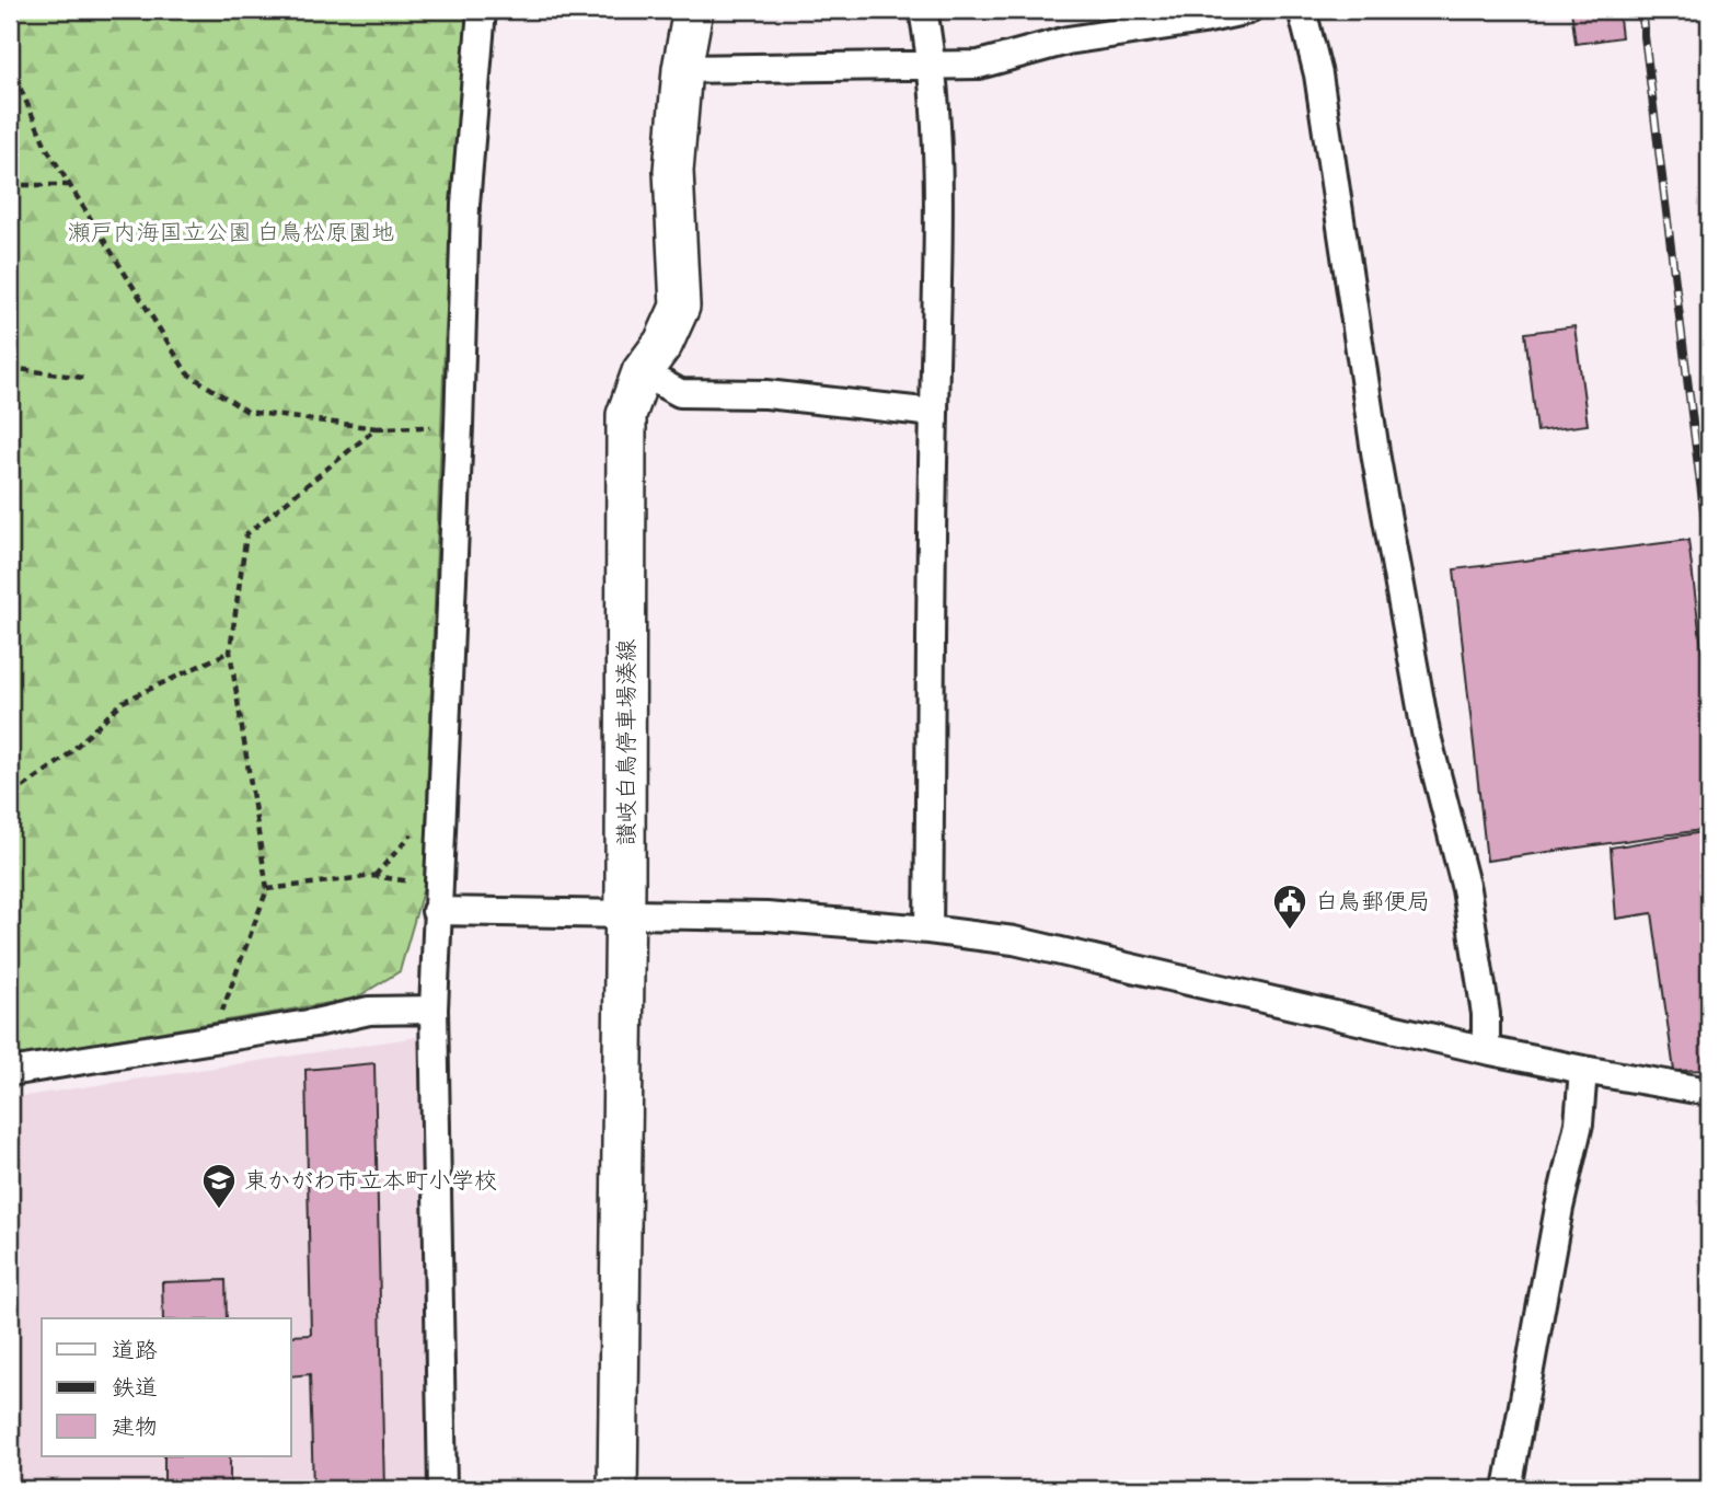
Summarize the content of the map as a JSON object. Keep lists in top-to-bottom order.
{
  "streets": {
    "main road": ["讃岐白鳥停車場湊線"]
  },
  "parks": ["瀬戸内海国立公園 白鳥松原園地"],
  "places": {
    "public building": ["白鳥郵便局"],
    "school or university": ["東かがわ市立本町小学校"]
  },
  "legend": ["道路", "鉄道", "建物"]
}
